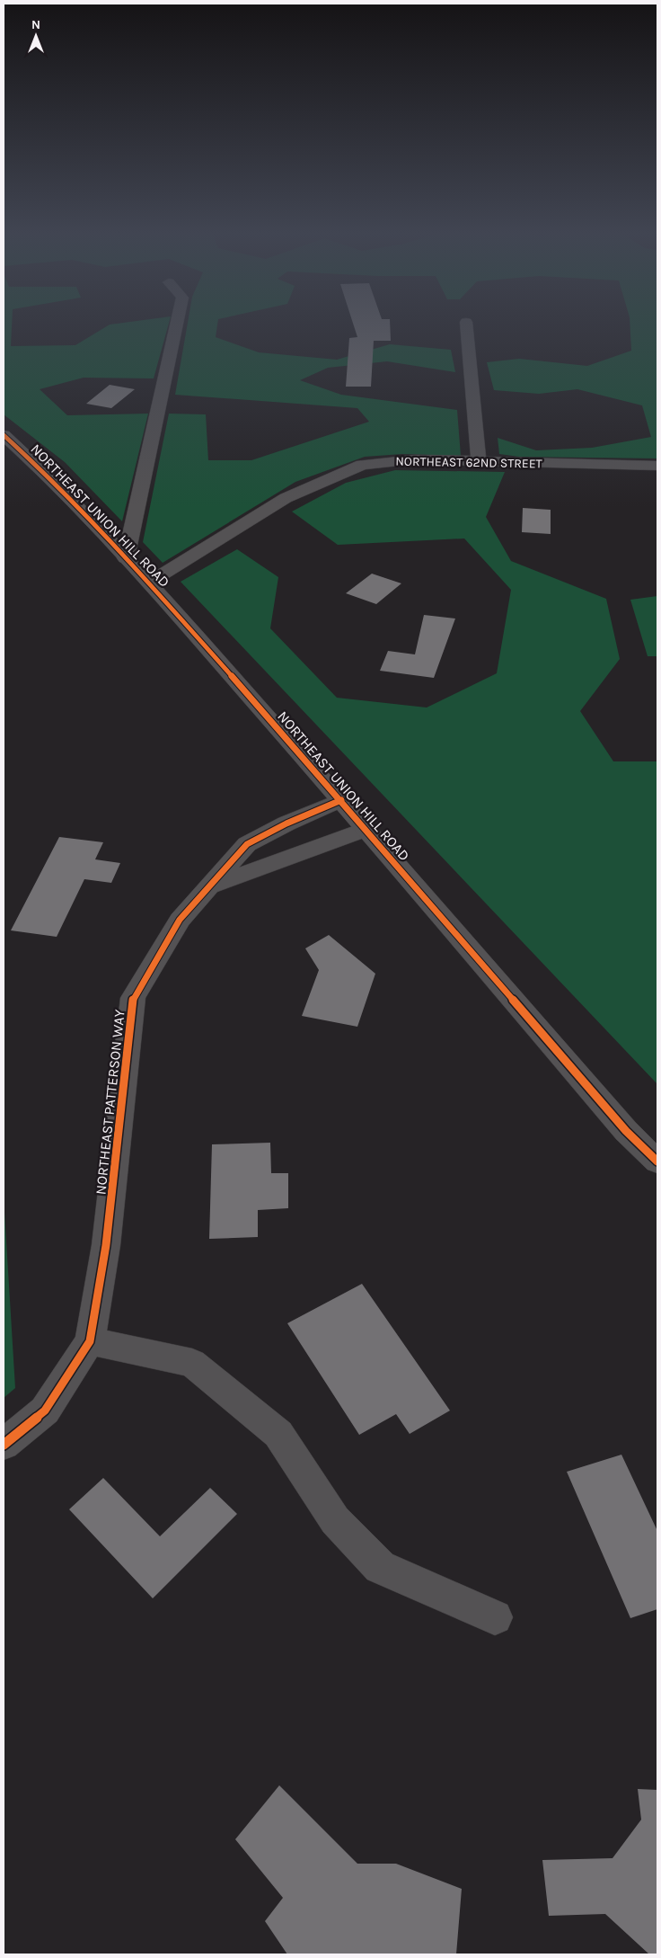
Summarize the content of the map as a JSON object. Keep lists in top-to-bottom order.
{
  "streets": {
    "street": ["NORTHEAST 62ND STREET", "NORTHEAST UNION HILL ROAD", "NORTHEAST PATTERSON WAY"]
  },
  "crossings": [
    ["NORTHEAST 62ND STREET", "NORTHEAST UNION HILL ROAD"],
    ["NORTHEAST UNION HILL ROAD", "NORTHEAST PATTERSON WAY"]
  ],
  "north": "top"
}
